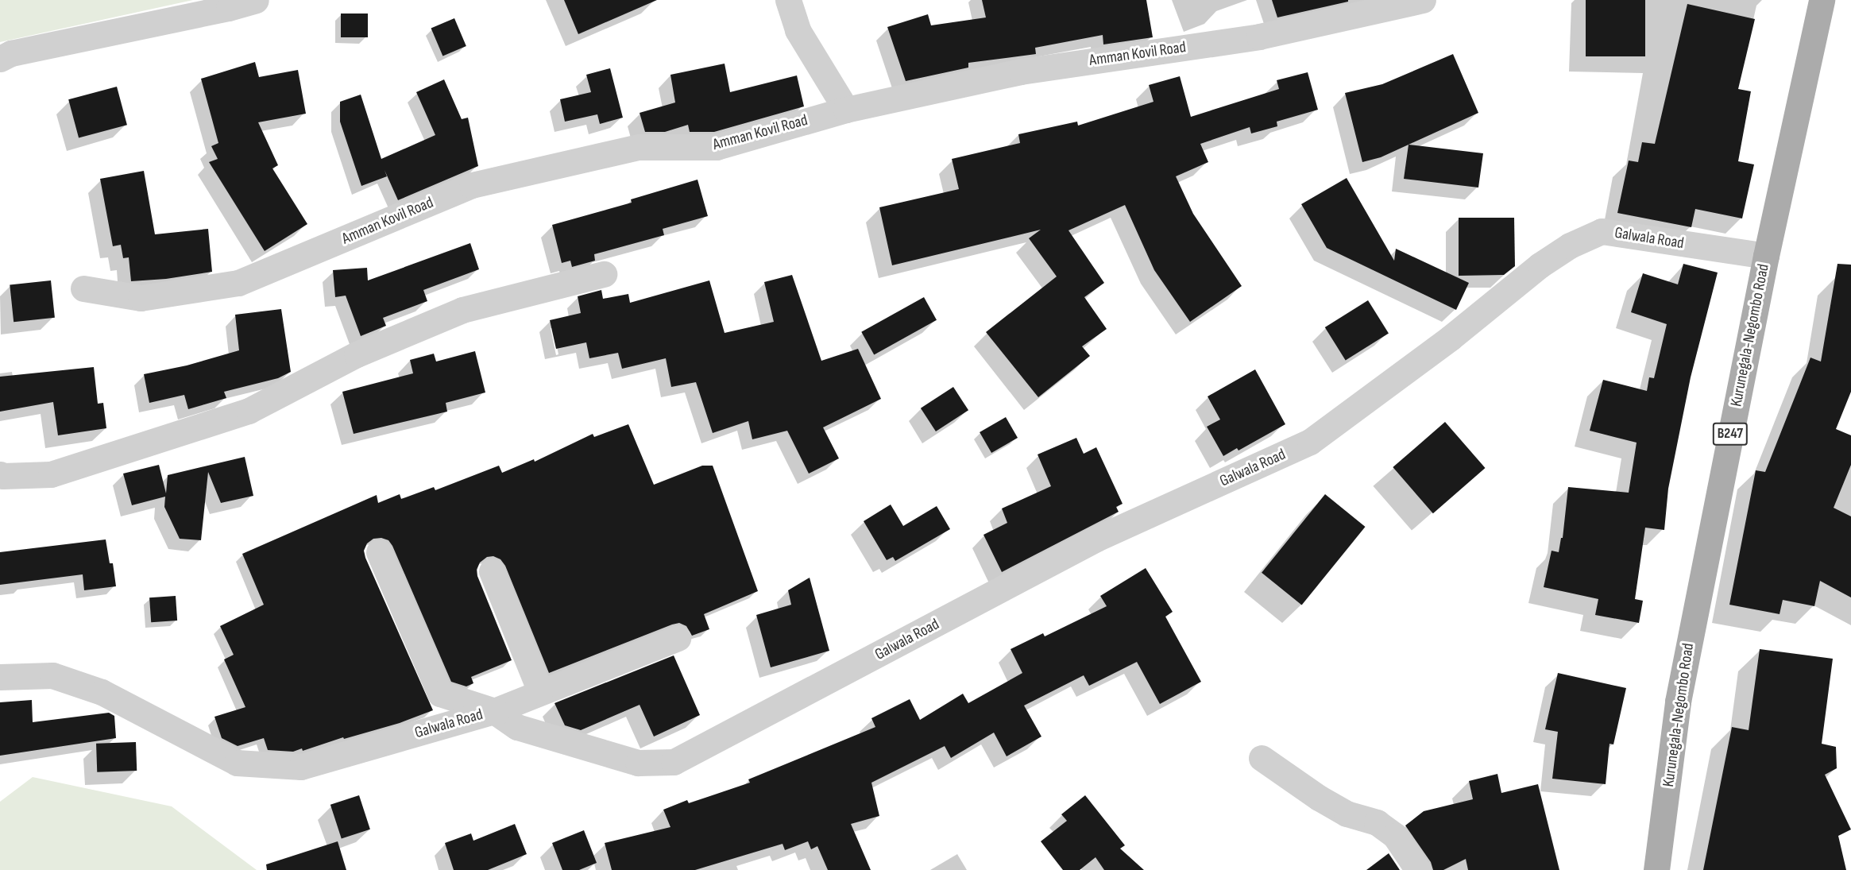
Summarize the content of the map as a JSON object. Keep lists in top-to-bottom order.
{
  "streets": {
    "main road": ["Kurunegala-Negombo Road", "B247"],
    "street": ["Amman Kovil Road", "Galwala Road"]
  },
  "crossings": [
    ["Galwala Road", "Kurunegala-Negombo Road"]
  ]
}
